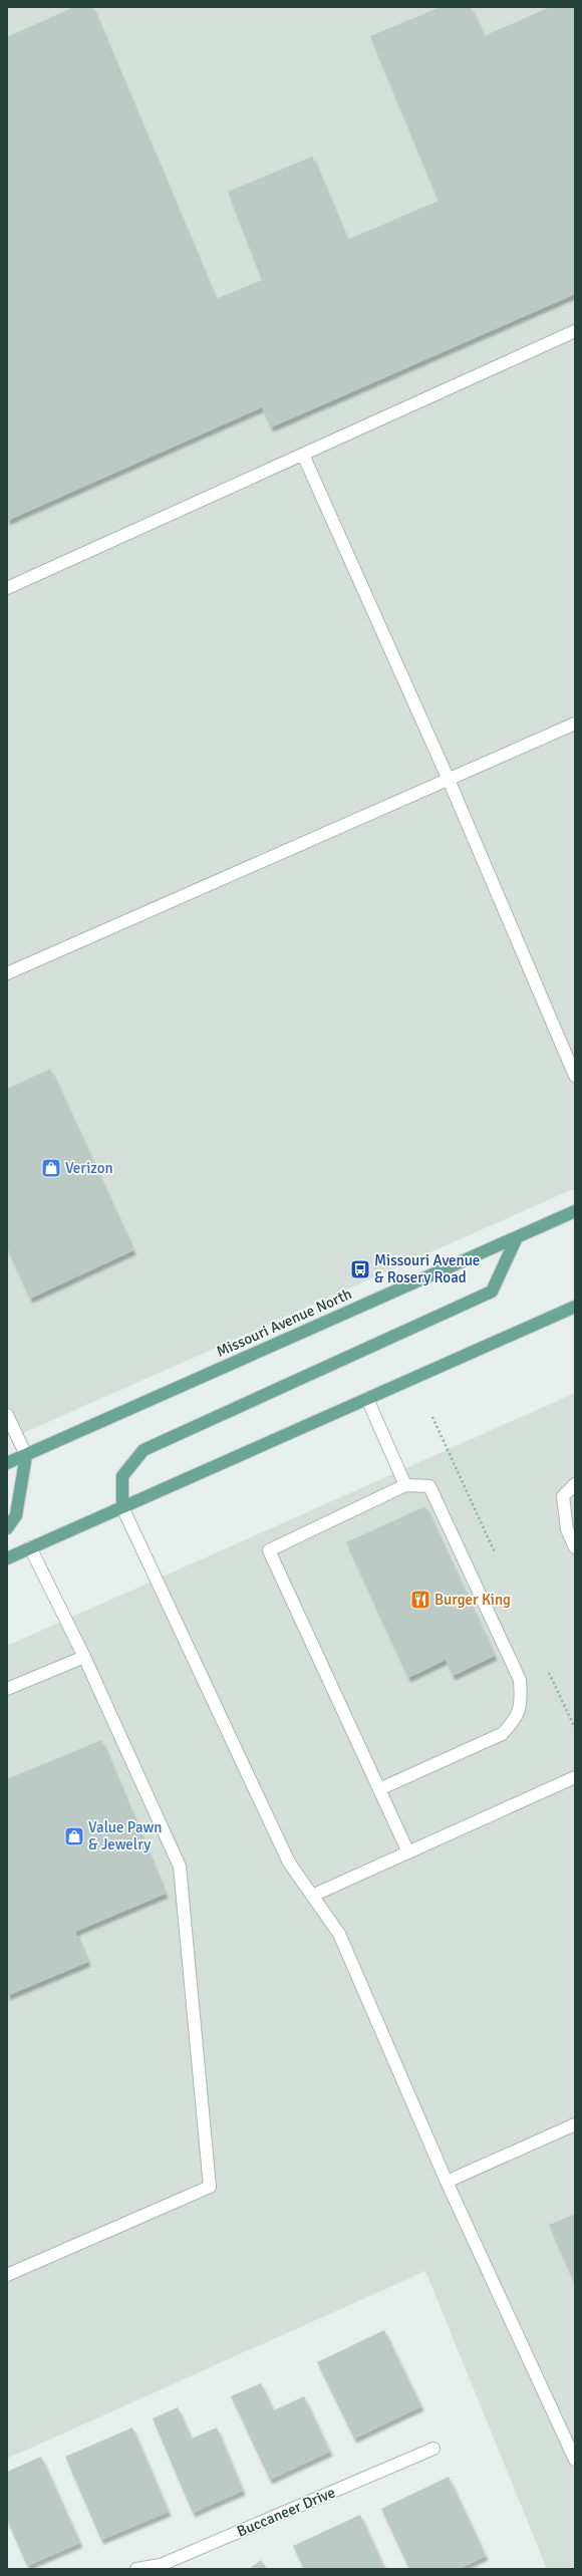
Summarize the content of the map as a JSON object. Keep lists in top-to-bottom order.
{
  "streets": {
    "main road": ["Missouri Avenue North"],
    "street": ["Buccaneer Drive"]
  },
  "places": {
    "shop": ["Verizon", "Value Pawn & Jewelry"],
    "bus stop": ["Missouri Avenue & Rosery Road"],
    "restaurant": ["Burger King"]
  }
}
